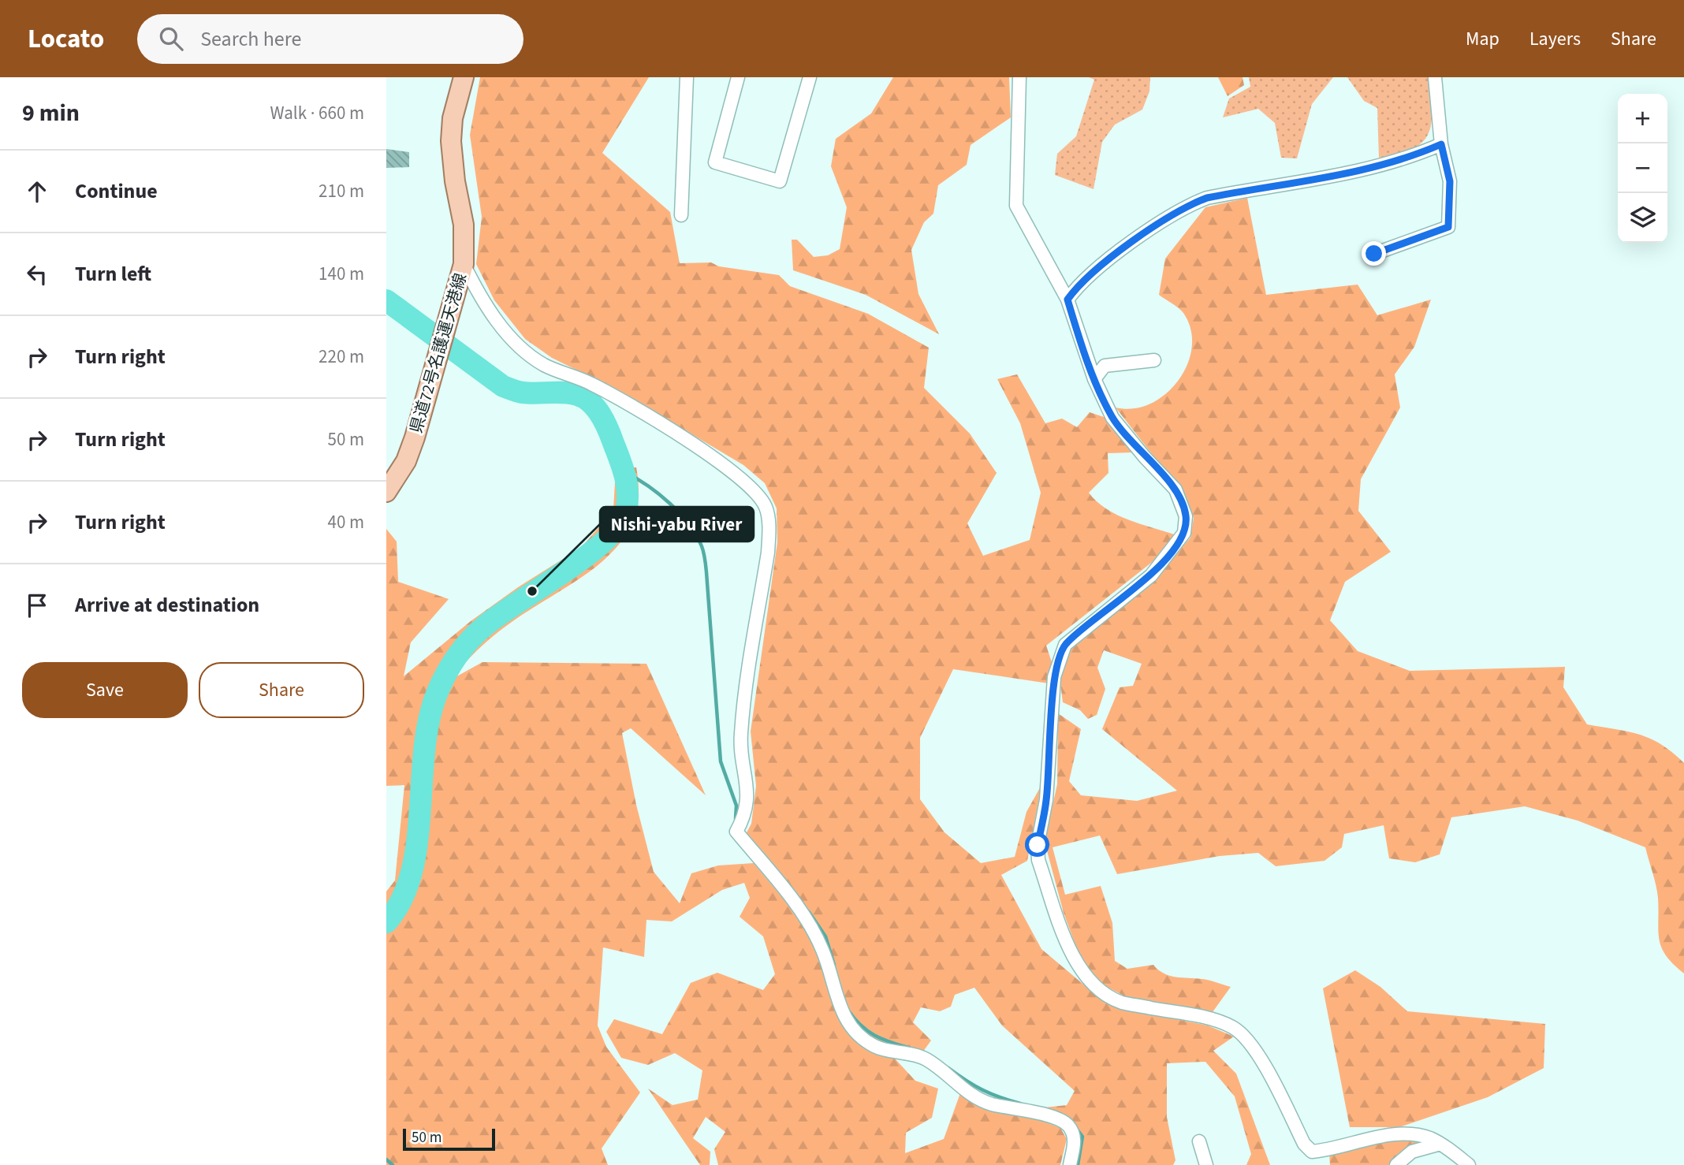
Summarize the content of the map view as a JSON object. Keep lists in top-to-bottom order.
{
  "streets": {
    "main road": ["県道72号名護運天港線"]
  },
  "places": ["Nishi-yabu River"],
  "scale_bar": "50 m",
  "page": {
    "header": "Locato",
    "search": "Search here",
    "nav": ["Map", "Layers", "Share"],
    "heading": ["9 min", "Walk · 660 m"],
    "map_buttons": ["+", "−"],
    "list": [
      ["Continue", "210 m"],
      ["Turn left", "140 m"],
      ["Turn right", "220 m"],
      ["Turn right", "50 m"],
      ["Turn right", "40 m"],
      "Arrive at destination"
    ],
    "buttons": ["Save", "Share"],
    "scale": "50 m"
  }
}
